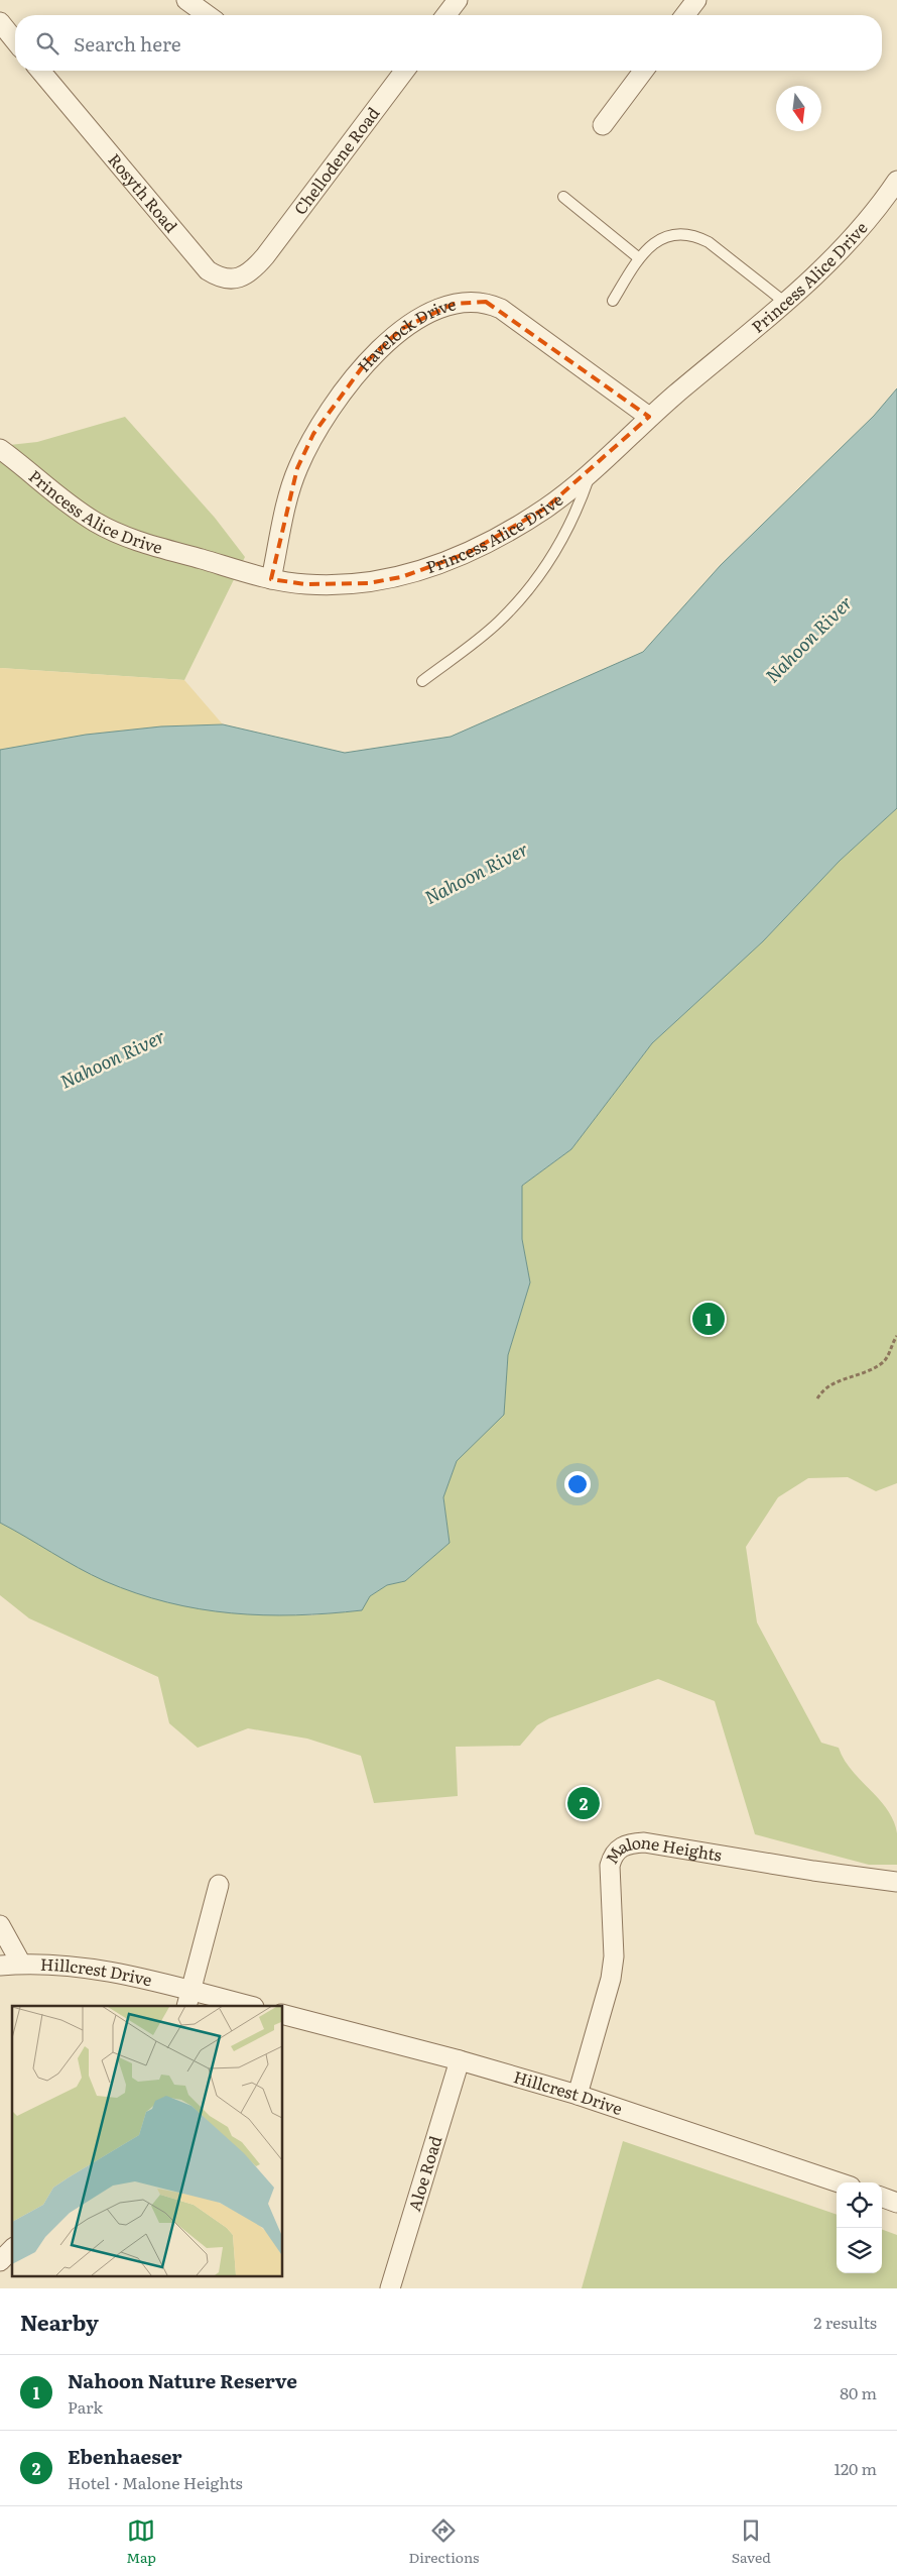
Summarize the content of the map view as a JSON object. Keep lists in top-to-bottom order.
{
  "streets": {
    "street": [
      "Chellodene Road",
      "Rosyth Road",
      "Princess Alice Drive",
      "Havelock Drive",
      "Malone Heights",
      "Hillcrest Drive",
      "Aloe Road"
    ]
  },
  "crossings": [
    ["Chellodene Road", "Rosyth Road"],
    ["Princess Alice Drive", "Havelock Drive"],
    ["Malone Heights", "Hillcrest Drive"],
    ["Hillcrest Drive", "Aloe Road"]
  ],
  "water": ["Nahoon River"],
  "north": "bottom",
  "page": {
    "search": "Search here",
    "pins": ["1", "2"],
    "heading": ["Nearby", "2 results"],
    "list": [
      {
        "mark": "1",
        "name": "Nahoon Nature Reserve",
        "note": "Park",
        "value": "80 m"
      },
      {
        "mark": "2",
        "name": "Ebenhaeser",
        "note": "Hotel · Malone Heights",
        "value": "120 m"
      }
    ],
    "nav": ["Map", "Directions", "Saved"]
  }
}
